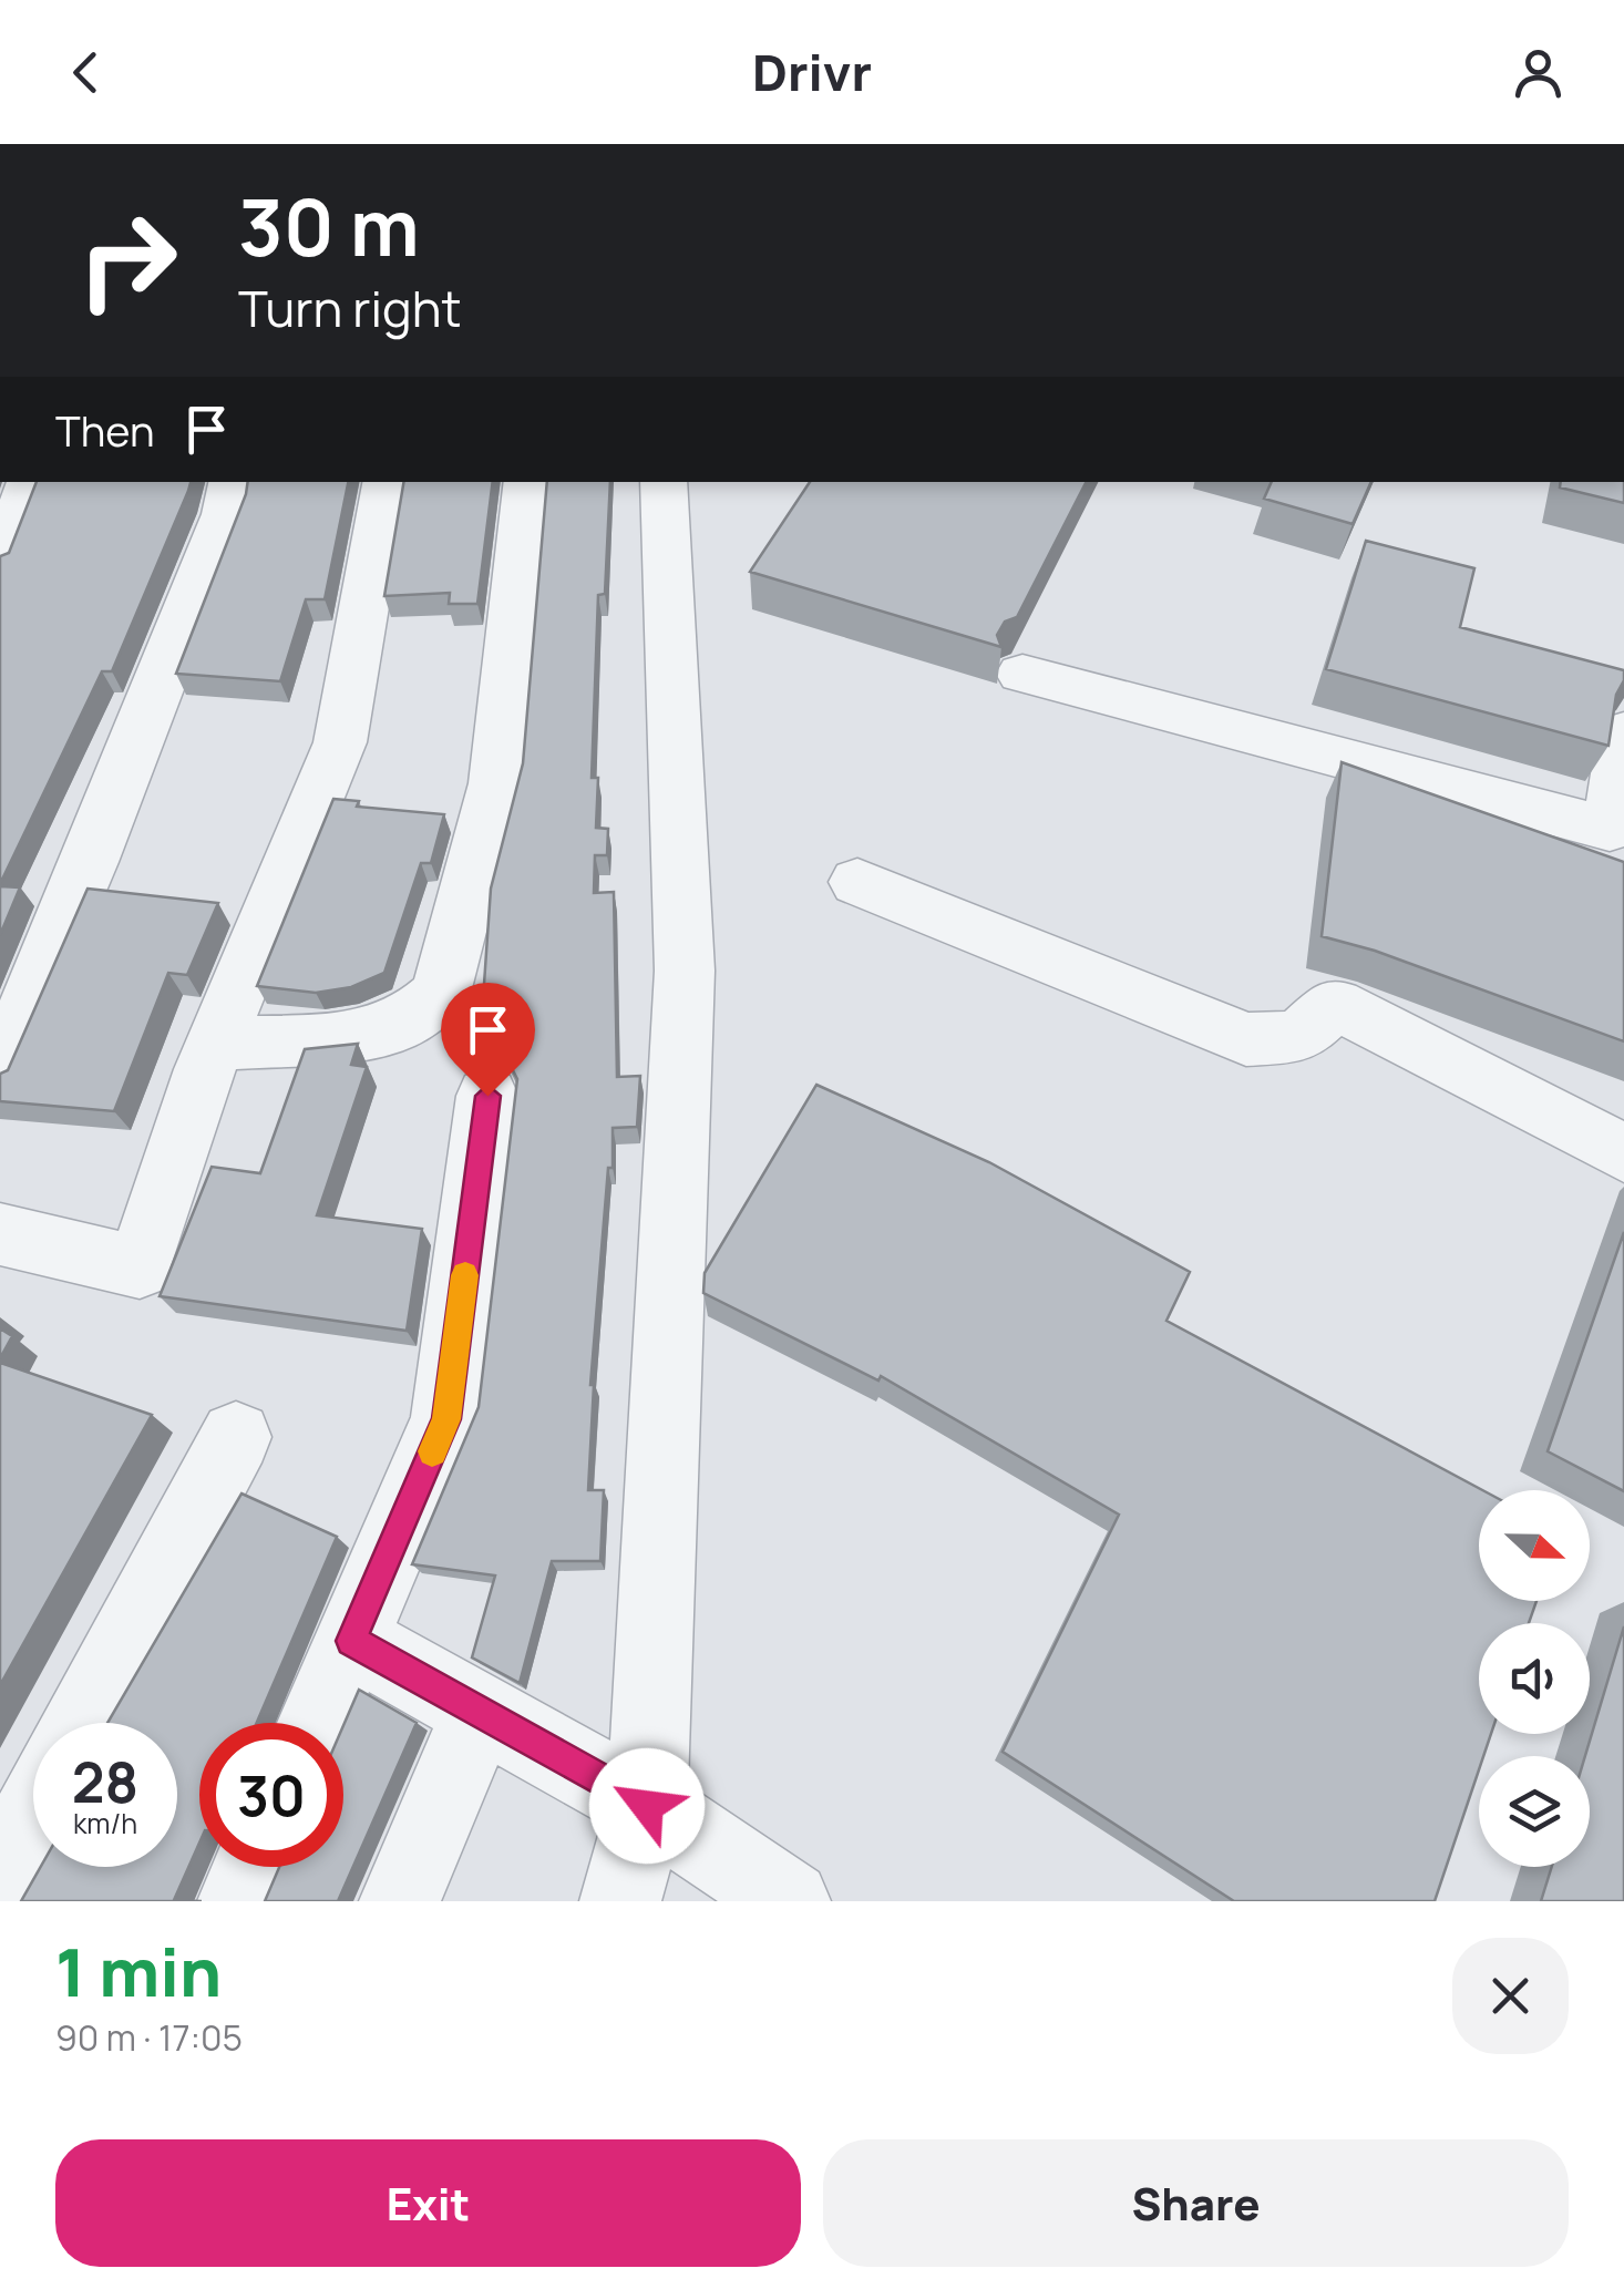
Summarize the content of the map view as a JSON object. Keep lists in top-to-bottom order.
{
  "north": "right",
  "page": {
    "header": "Drivr",
    "turn": ["30 m", "Turn right"],
    "then": "Then",
    "speed": "28 km/h",
    "limit": "30",
    "heading": ["1 min", "90 m · 17:05"],
    "buttons": ["Exit", "Share"]
  }
}
